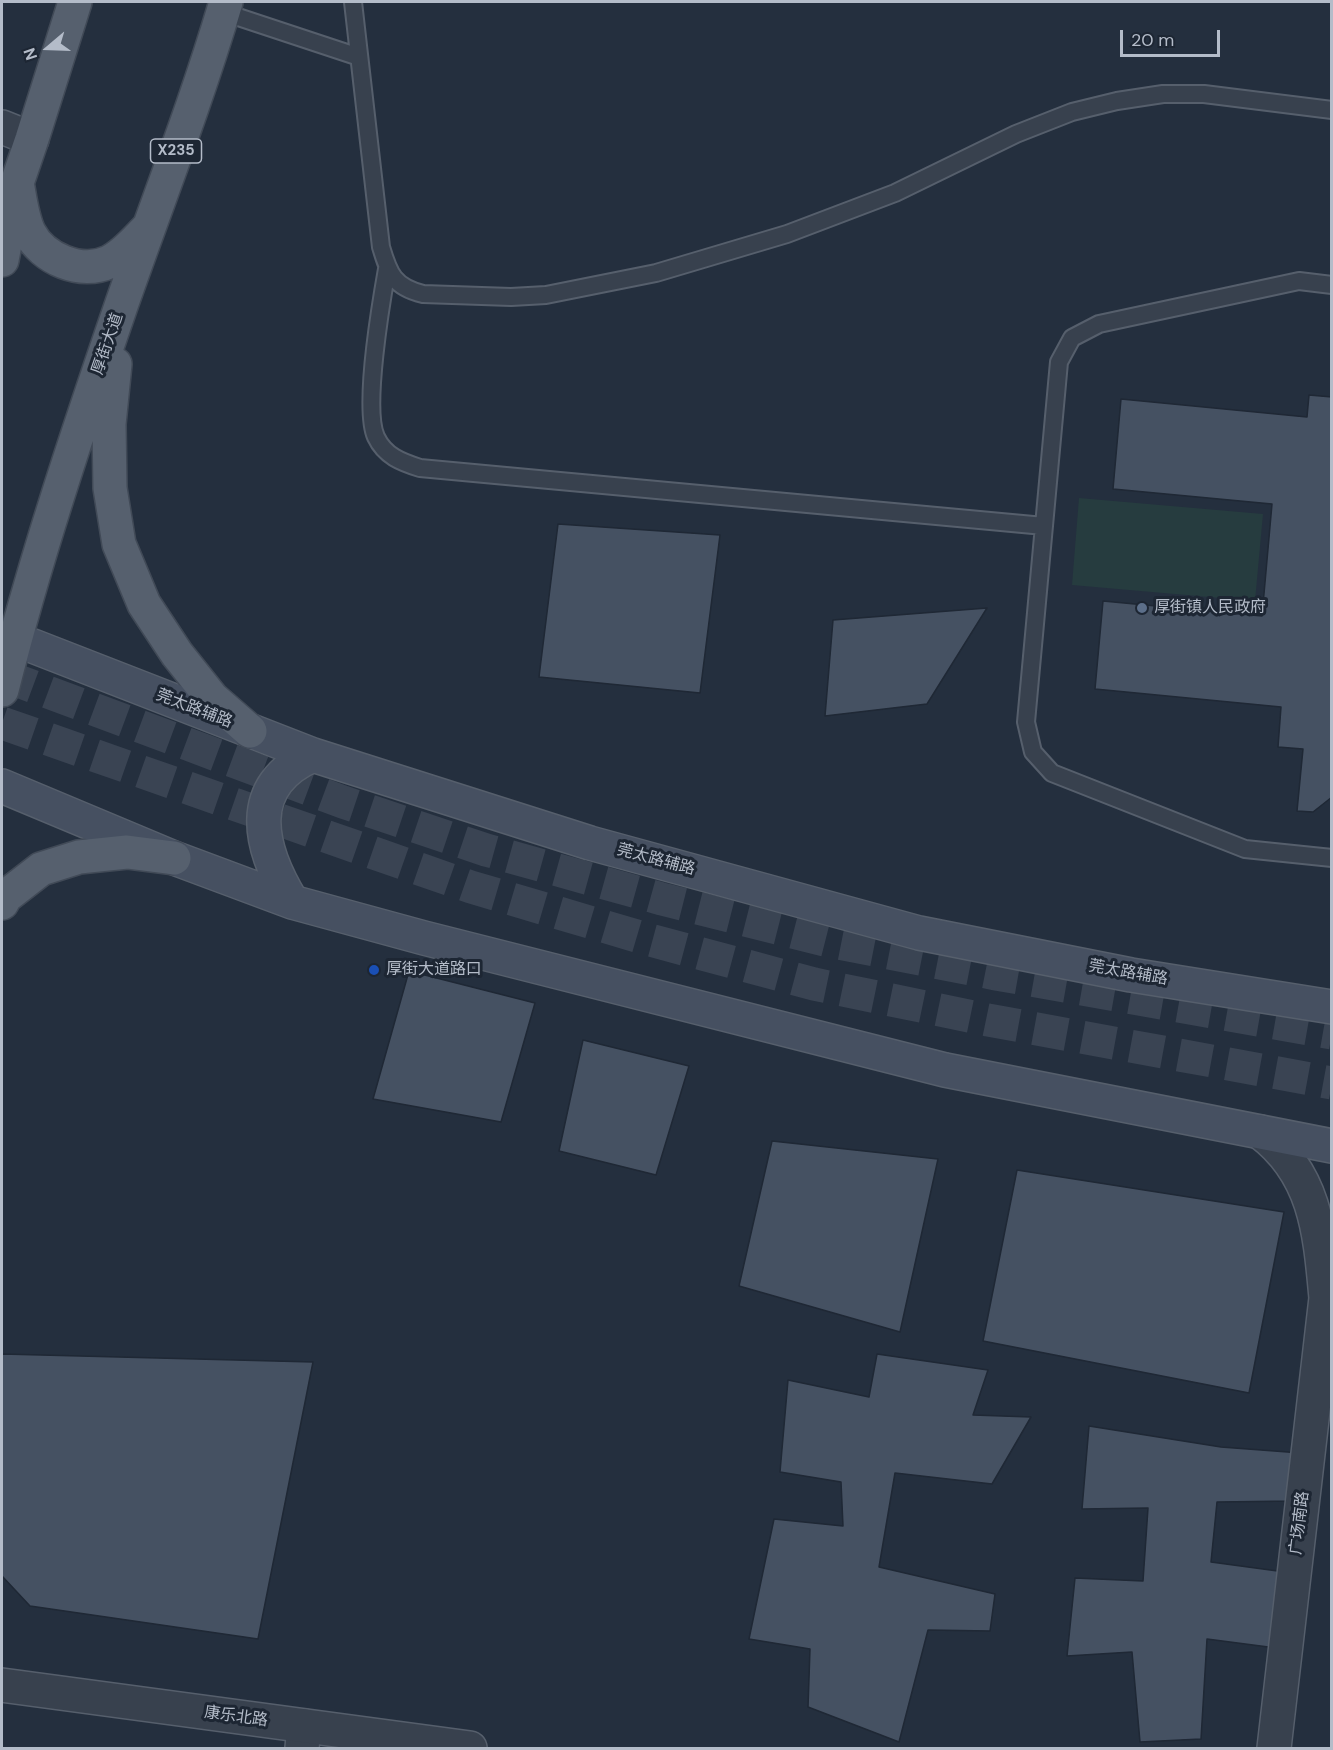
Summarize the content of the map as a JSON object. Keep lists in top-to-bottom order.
{
  "streets": {
    "main road": ["X235", "厚街大道", "莞太路辅路"],
    "street": ["广场南路", "康乐北路"]
  },
  "crossings": [
    ["厚街大道", "莞太路辅路"]
  ],
  "places": ["厚街镇人民政府", "厚街大道路口"],
  "scale_bar": "20 m",
  "north": "left"
}
